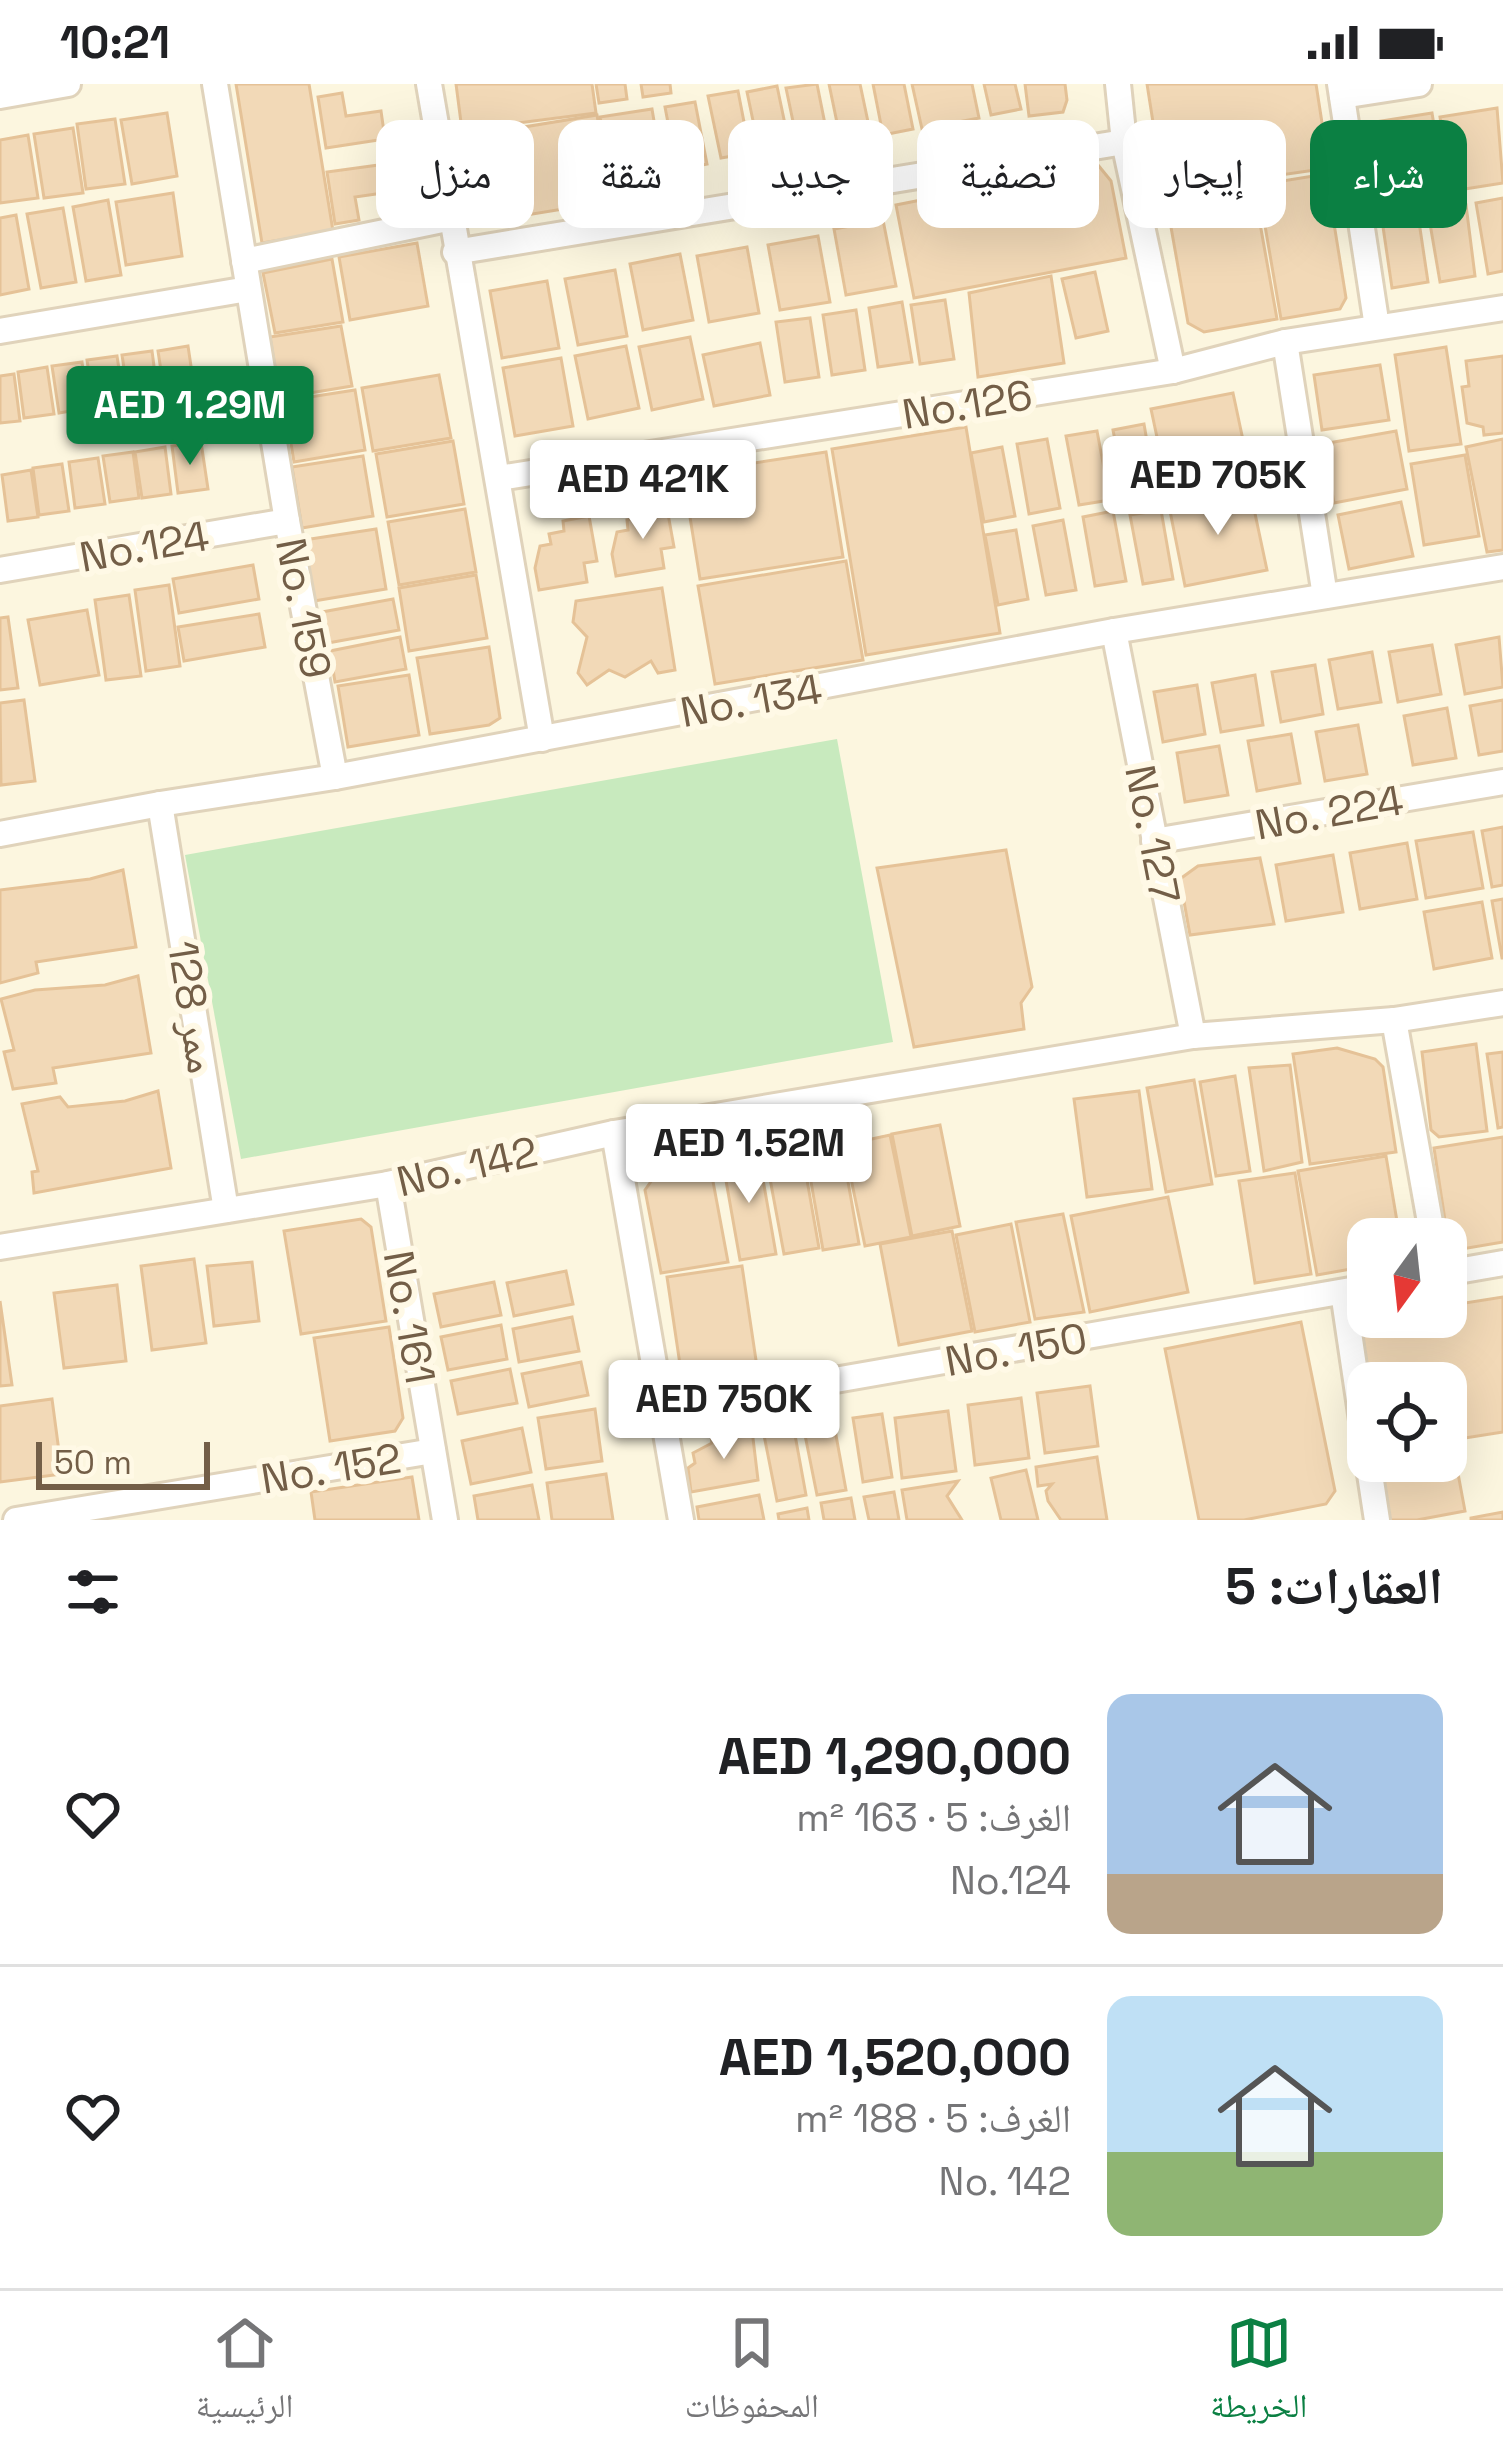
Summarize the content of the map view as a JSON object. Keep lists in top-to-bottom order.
{
  "streets": {
    "street": [
      "No.126",
      "No.124",
      "No. 159",
      "No. 134",
      "No. 224",
      "No. 127",
      "ممر 128",
      "No. 142",
      "No. 161",
      "No. 150",
      "No. 152"
    ]
  },
  "crossings": [
    ["No.124", "No. 159"],
    ["No. 159", "No. 134"],
    ["No. 134", "No. 127"],
    ["No. 134", "ممر 128"],
    ["No. 224", "No. 127"],
    ["No. 127", "No. 142"],
    ["ممر 128", "No. 142"],
    ["No. 142", "No. 161"],
    ["No. 161", "No. 152"]
  ],
  "scale_bar": "50 m",
  "north": "bottom",
  "page": {
    "status": "10:21",
    "chip": [
      "شراء",
      "إيجار",
      "تصفية",
      "جديد",
      "شقة",
      "منزل"
    ],
    "price": [
      "AED 1.29M",
      "AED 705K",
      "AED 421K",
      "AED 1.52M",
      "AED 750K"
    ],
    "scale": "50 m",
    "heading": "العقارات: 5",
    "list": [
      {
        "name": "AED 1,290,000",
        "note": "الغرف: 5 · 163 m² · No.124"
      },
      {
        "name": "AED 1,520,000",
        "note": "الغرف: 5 · 188 m² · No. 142"
      }
    ],
    "tabs": ["الخريطة", "المحفوظات", "الرئيسية"]
  }
}
